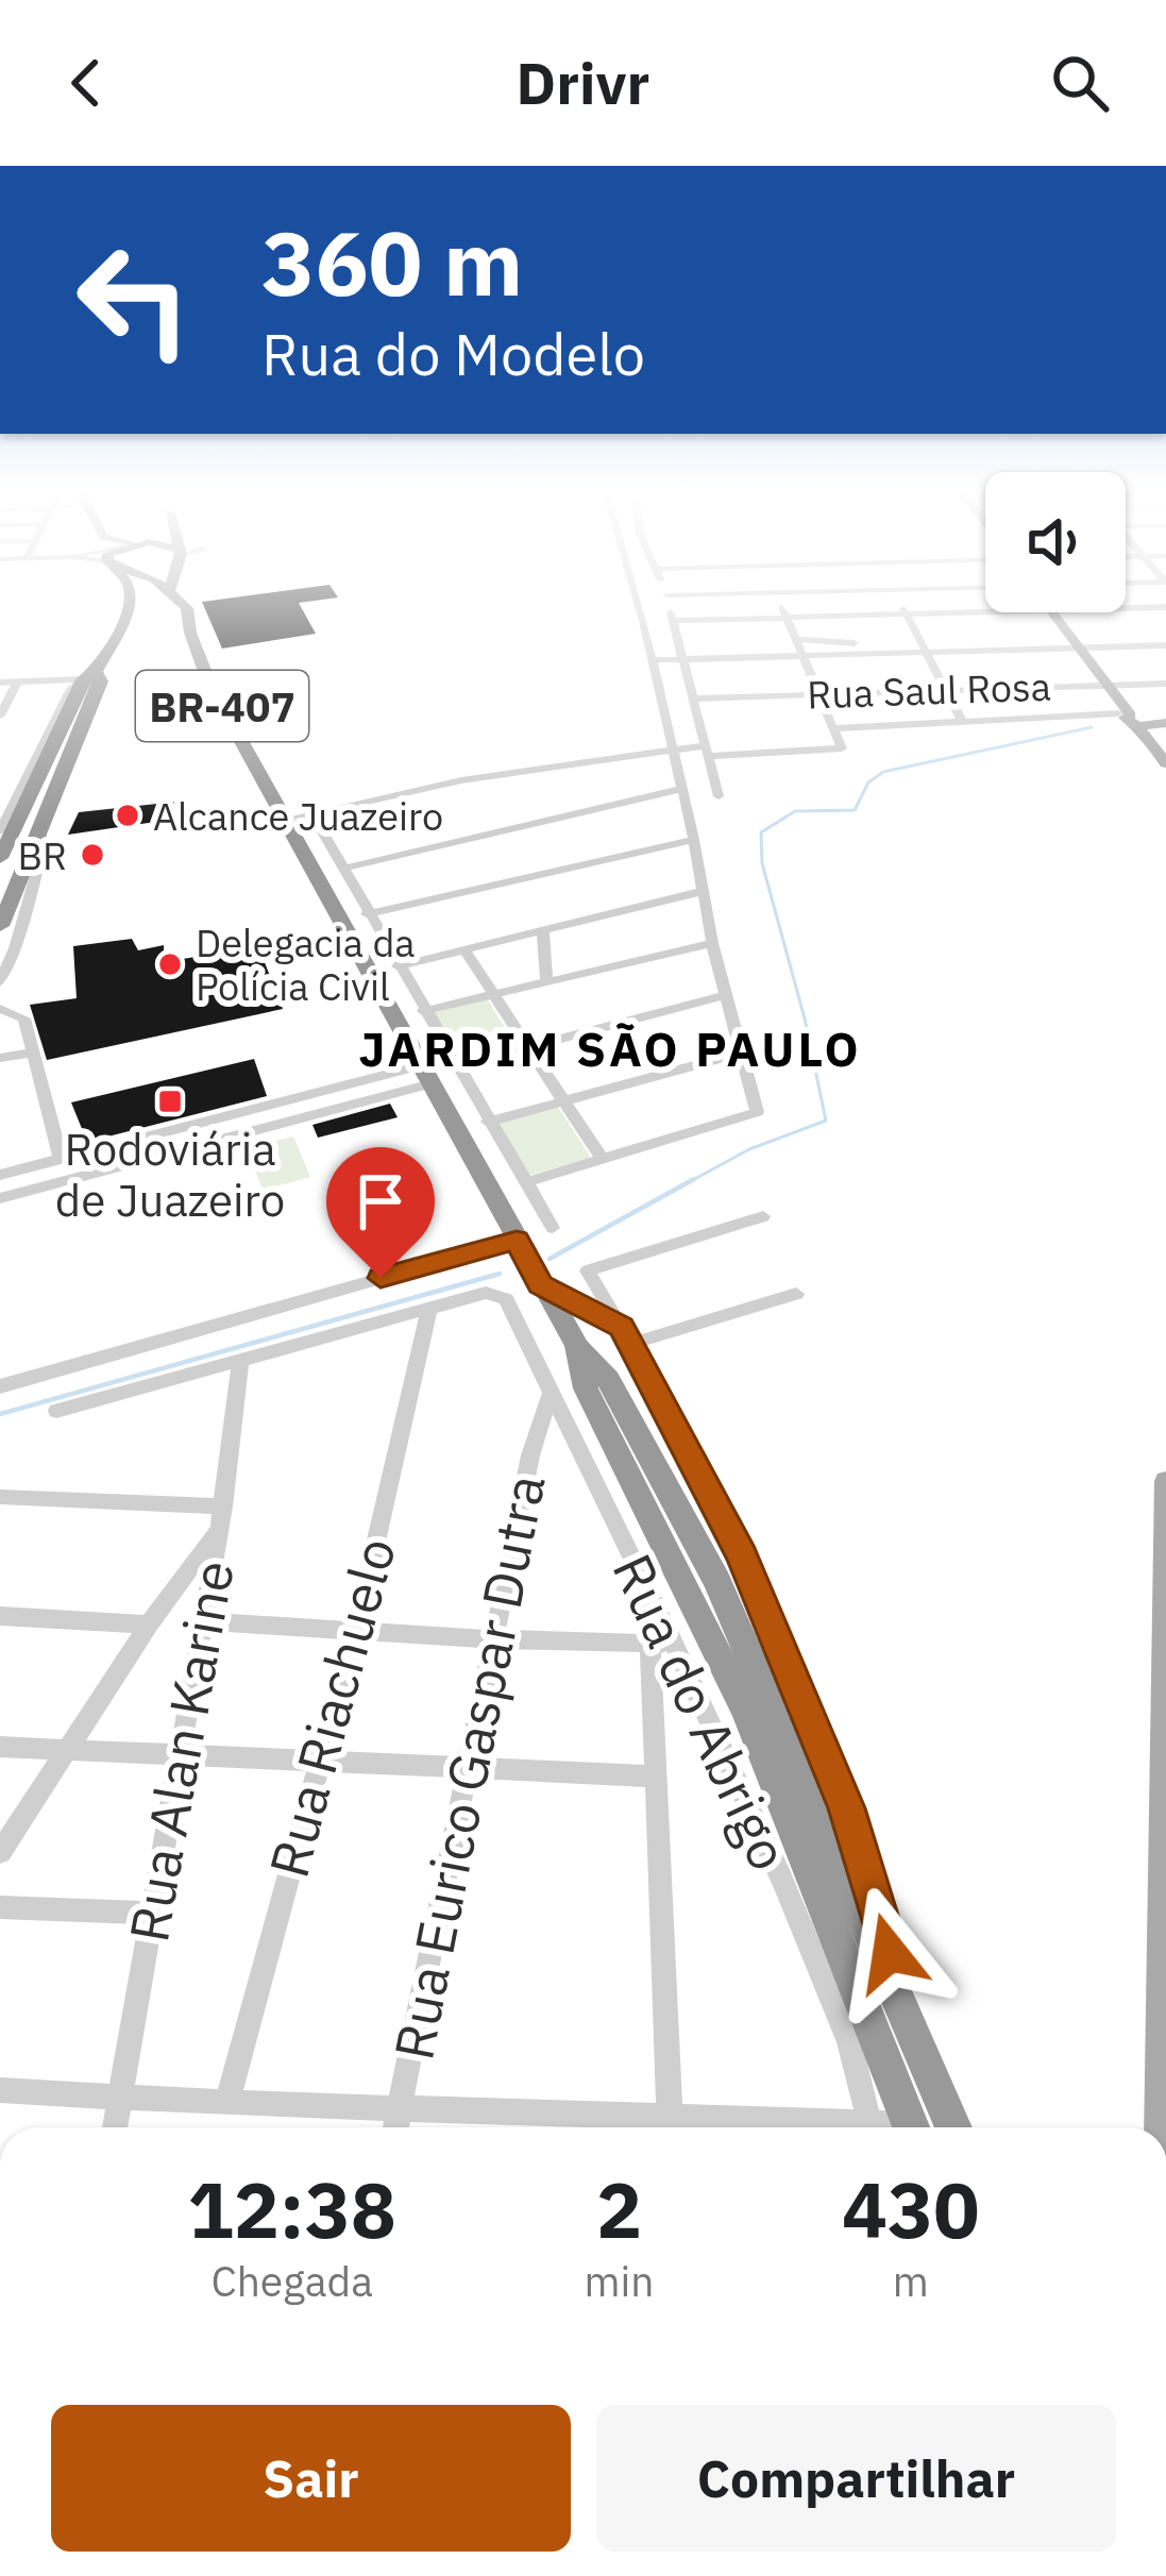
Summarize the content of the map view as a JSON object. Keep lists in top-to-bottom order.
{
  "streets": {
    "highway": ["BR-407"],
    "street": [
      "Rua Saul Rosa",
      "Rua Riachuelo",
      "Rua do Abrigo",
      "Rua Alan Karine",
      "Rua Eurico Gaspar Dutra"
    ]
  },
  "crossings": [
    ["Rua Riachuelo", "Rua do Abrigo"],
    ["Rua do Abrigo", "Rua Eurico Gaspar Dutra"]
  ],
  "districts": ["JARDIM SÃO PAULO"],
  "places": {
    "other": ["Alcance Juazeiro", "BR", "Delegacia da Polícia Civil"],
    "transit": ["Rodoviária de Juazeiro"]
  },
  "page": {
    "header": "Drivr",
    "turn": ["360 m", "Rua do Modelo"],
    "eta": [
      "12:38",
      "Chegada",
      "2",
      "min",
      "430",
      "m"
    ],
    "buttons": ["Sair", "Compartilhar"]
  }
}
